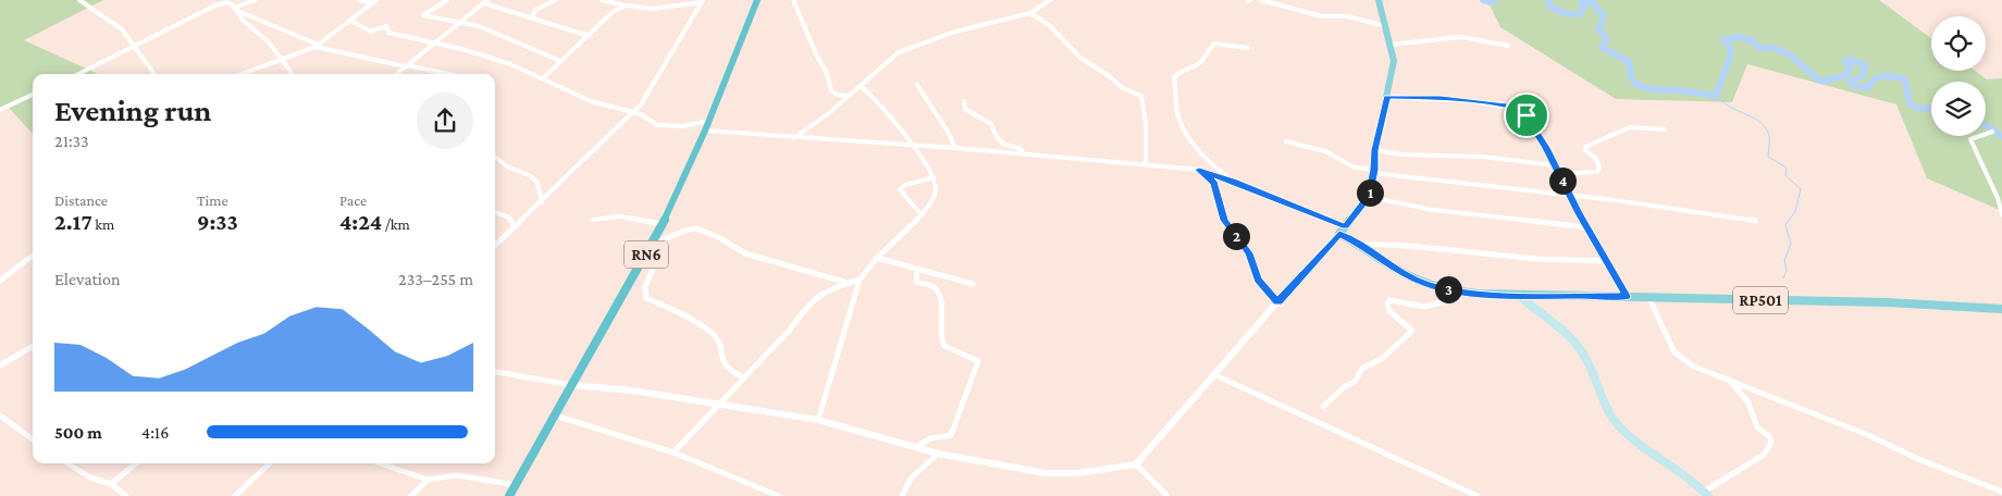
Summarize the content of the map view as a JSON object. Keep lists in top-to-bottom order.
{
  "streets": {
    "highway": ["RN6"],
    "main road": ["RP501"]
  },
  "page": {
    "heading": ["Evening run", "21:33"],
    "stats": [
      ["Distance", "2.17 km"],
      ["Time", "9:33"],
      ["Pace", "4:24 /km"]
    ],
    "pins": [
      "4",
      "1",
      "2",
      "3"
    ],
    "chart": ["Elevation", "233–255 m"],
    "list": [
      {
        "name": "500 m",
        "note": "4:16"
      }
    ]
  }
}
